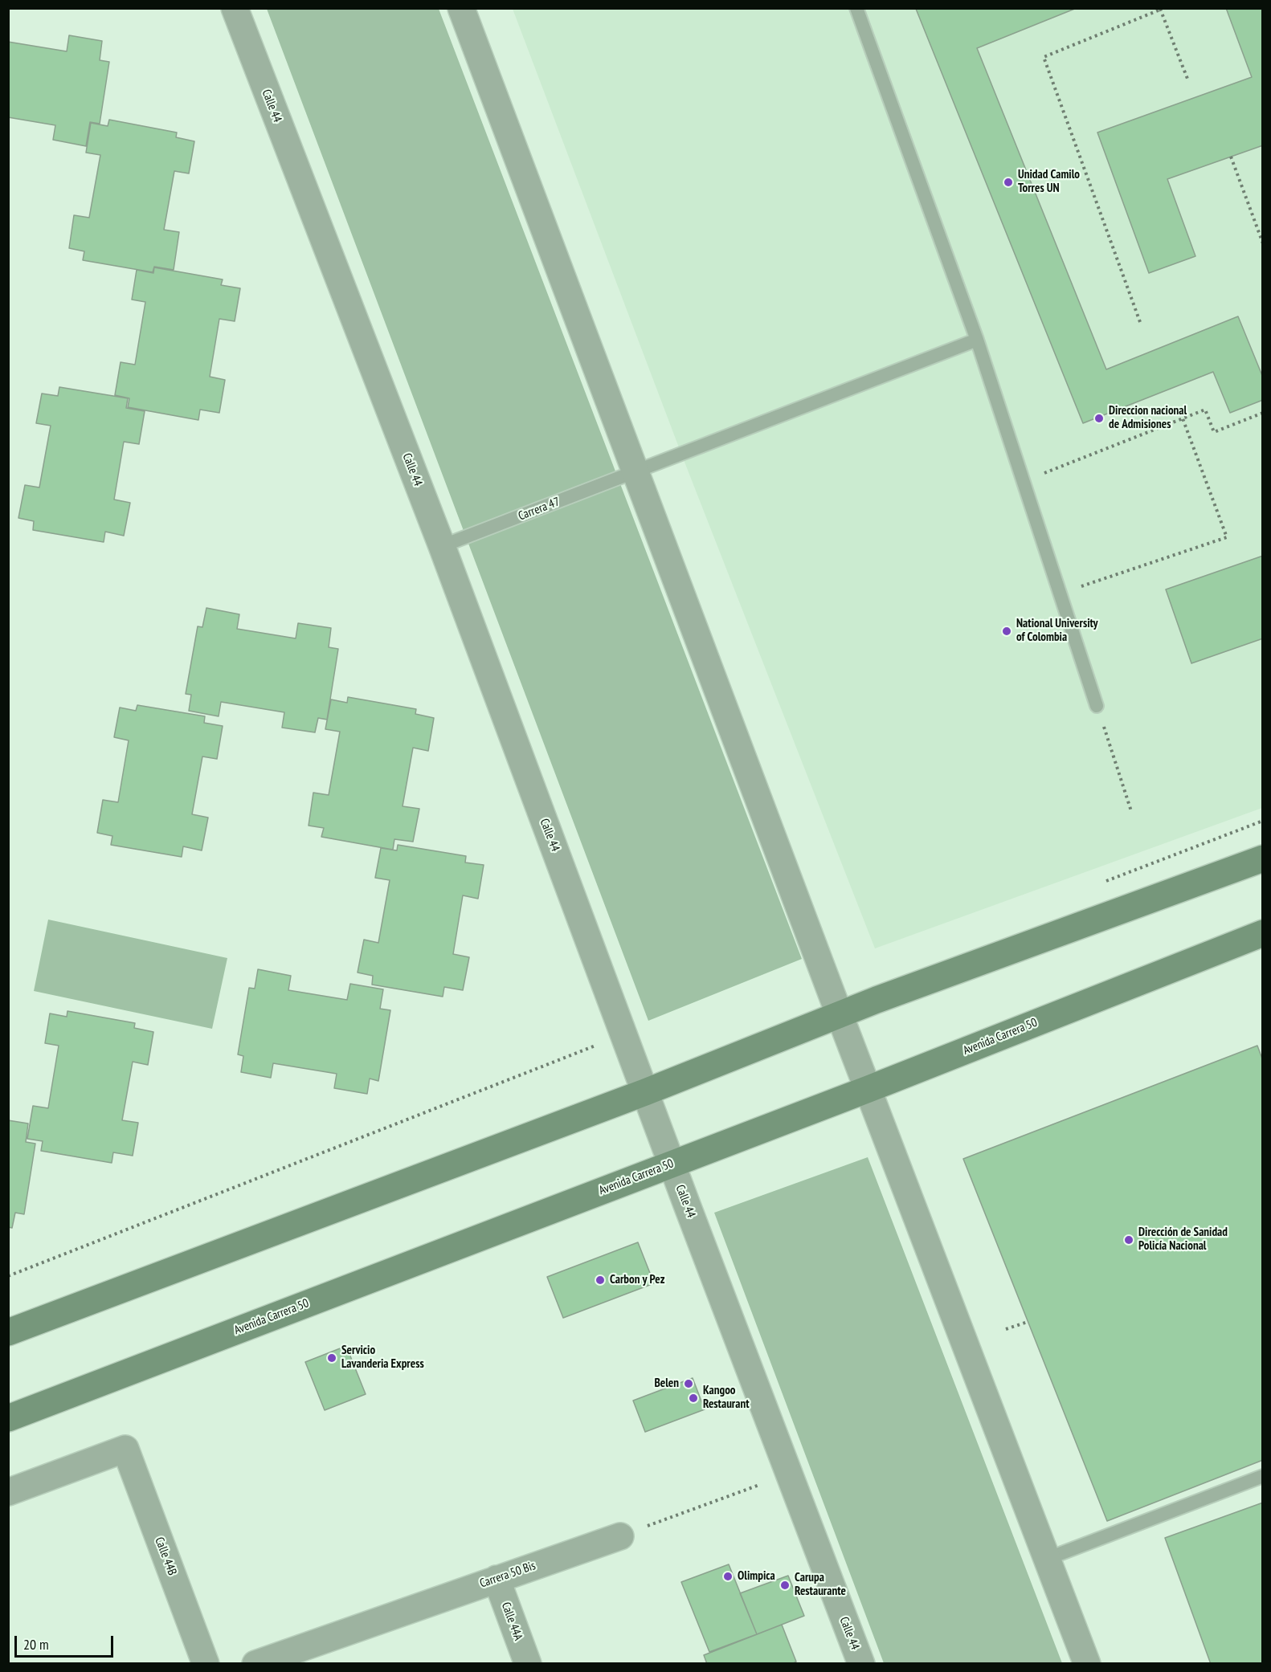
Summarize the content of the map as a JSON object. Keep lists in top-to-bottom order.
{
  "streets": {
    "main road": ["Avenida Carrera 50"],
    "street": [
      "Calle 44",
      "Calle 44B",
      "Carrera 50 Bis",
      "Calle 44A"
    ],
    "lane": ["Carrera 47"]
  },
  "crossings": [
    ["Calle 44", "Carrera 47"],
    ["Calle 44", "Avenida Carrera 50"],
    ["Carrera 50 Bis", "Calle 44A"]
  ],
  "places": [
    "Unidad Camilo Torres UN",
    "Direccion nacional de Admisiones",
    "National University of Colombia",
    "Dirección de Sanidad Policía Nacional",
    "Carbon y Pez",
    "Servicio Lavanderia Express",
    "Belen",
    "Kangoo Restaurant",
    "Olimpica",
    "Carupa Restaurante"
  ],
  "scale_bar": "20 m"
}
